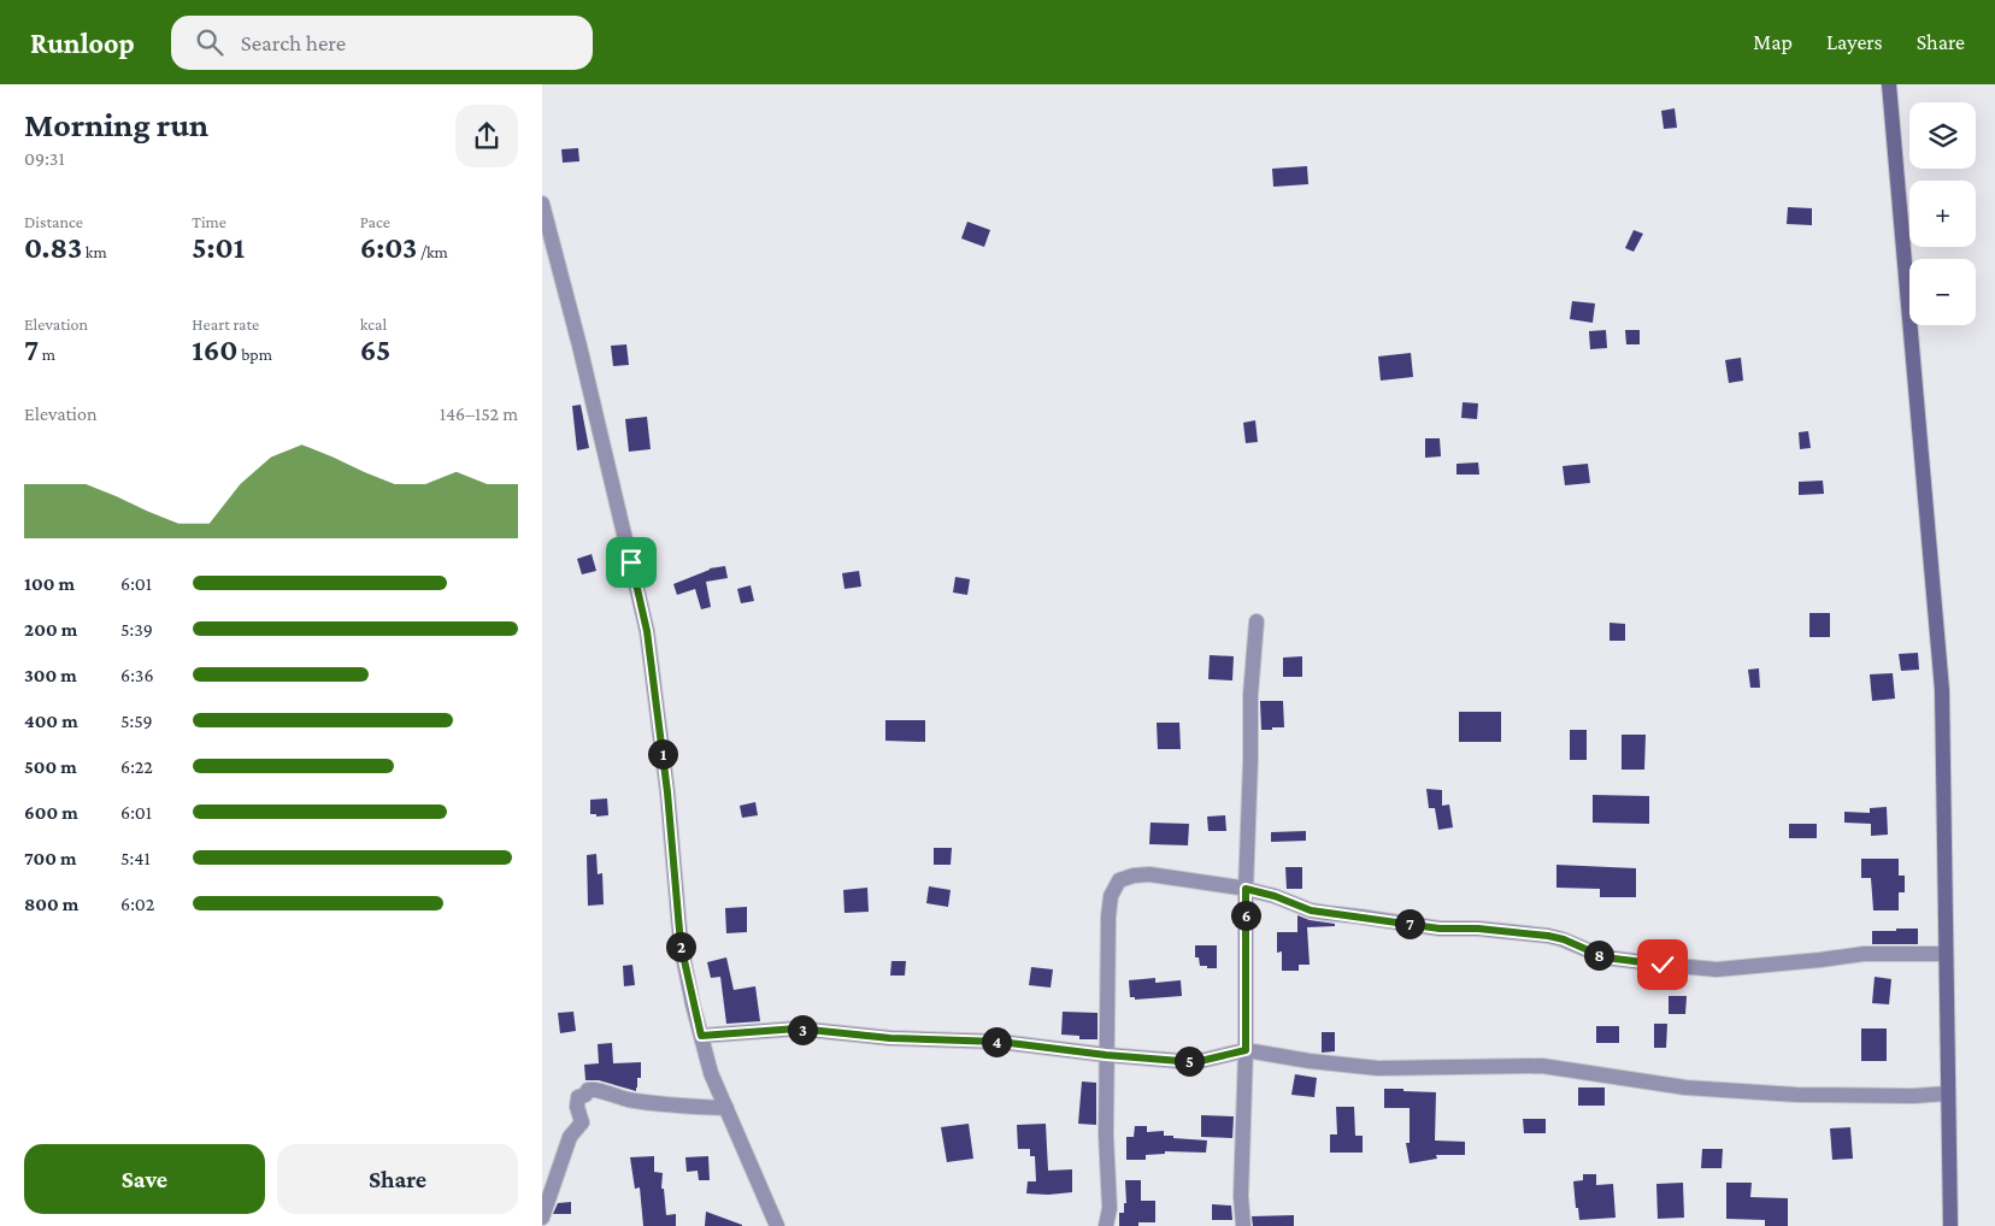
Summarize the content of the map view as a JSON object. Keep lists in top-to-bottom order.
{
  "page": {
    "header": "Runloop",
    "search": "Search here",
    "nav": ["Map", "Layers", "Share"],
    "heading": ["Morning run", "09:31"],
    "map_buttons": ["+", "−"],
    "stats": [
      ["Distance", "0.83 km"],
      ["Time", "5:01"],
      ["Pace", "6:03 /km"],
      ["Elevation", "7 m"],
      ["Heart rate", "160 bpm"],
      ["kcal", "65"]
    ],
    "chart": ["Elevation", "146–152 m"],
    "list": [
      {
        "name": "100 m",
        "note": "6:01"
      },
      {
        "name": "200 m",
        "note": "5:39"
      },
      {
        "name": "300 m",
        "note": "6:36"
      },
      {
        "name": "400 m",
        "note": "5:59"
      },
      {
        "name": "500 m",
        "note": "6:22"
      },
      {
        "name": "600 m",
        "note": "6:01"
      },
      {
        "name": "700 m",
        "note": "5:41"
      },
      {
        "name": "800 m",
        "note": "6:02"
      }
    ],
    "pins": [
      "1",
      "6",
      "7",
      "2",
      "8",
      "3",
      "4",
      "5"
    ],
    "buttons": ["Save", "Share"]
  }
}
